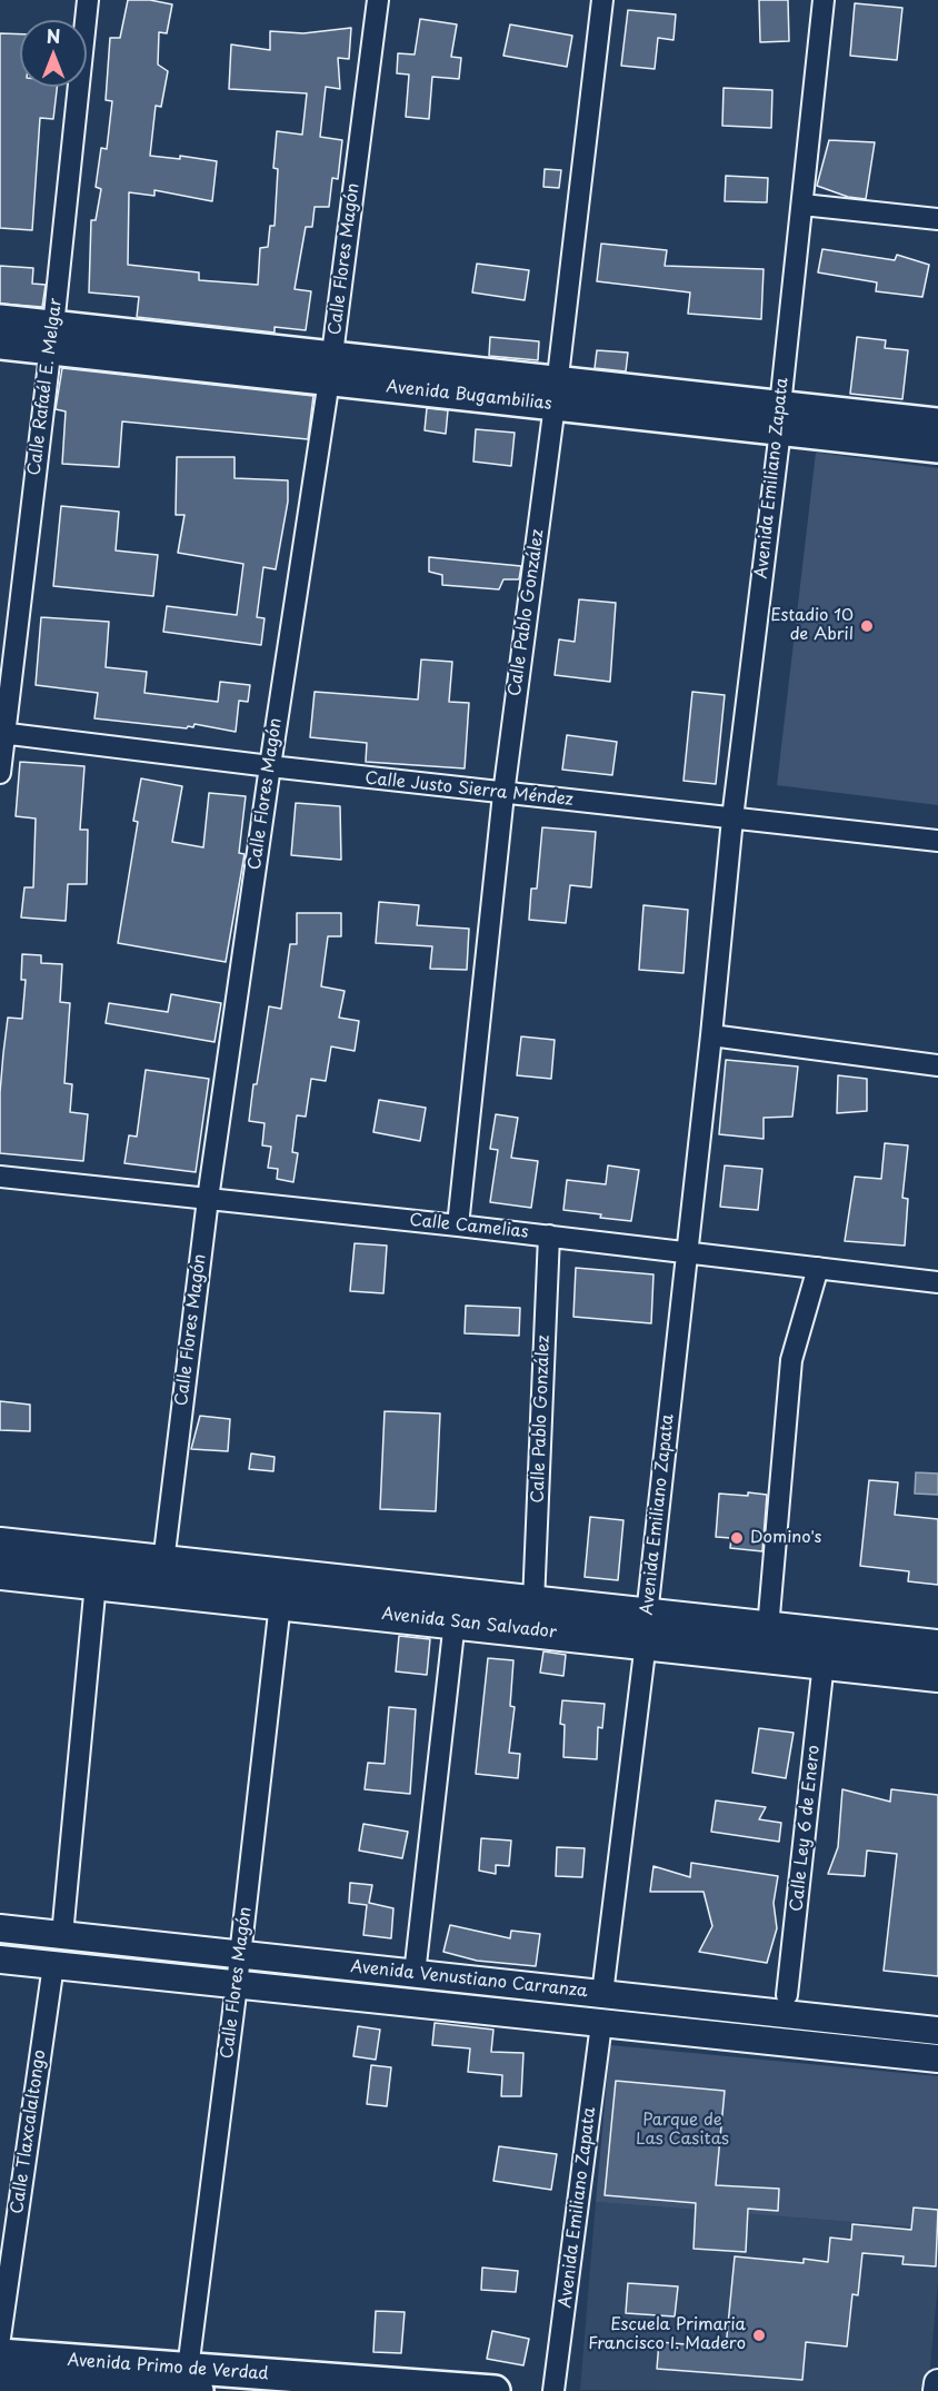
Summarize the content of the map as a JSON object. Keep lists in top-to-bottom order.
{
  "streets": {
    "main road": ["Avenida Bugambilias", "Avenida San Salvador", "Avenida Primo de Verdad"],
    "street": [
      "Calle Flores Magón",
      "Calle Rafaél E. Melgar",
      "Avenida Emiliano Zapata",
      "Calle Pablo González",
      "Calle Justo Sierra Méndez",
      "Calle Camelias",
      "Calle Ley 6 de Enero",
      "Avenida Venustiano Carranza",
      "Calle Tlaxcalaltongo"
    ]
  },
  "crossings": [
    ["Calle Flores Magón", "Avenida Bugambilias"],
    ["Calle Flores Magón", "Calle Justo Sierra Méndez"],
    ["Calle Flores Magón", "Calle Camelias"],
    ["Calle Flores Magón", "Avenida San Salvador"],
    ["Calle Flores Magón", "Avenida Venustiano Carranza"],
    ["Calle Flores Magón", "Avenida Primo de Verdad"],
    ["Calle Rafaél E. Melgar", "Avenida Bugambilias"],
    ["Calle Rafaél E. Melgar", "Calle Justo Sierra Méndez"],
    ["Avenida Bugambilias", "Avenida Emiliano Zapata"],
    ["Avenida Bugambilias", "Calle Pablo González"],
    ["Avenida Emiliano Zapata", "Calle Justo Sierra Méndez"],
    ["Avenida Emiliano Zapata", "Calle Camelias"],
    ["Avenida Emiliano Zapata", "Avenida San Salvador"],
    ["Avenida Emiliano Zapata", "Avenida Venustiano Carranza"],
    ["Calle Pablo González", "Calle Justo Sierra Méndez"],
    ["Calle Pablo González", "Calle Camelias"],
    ["Calle Pablo González", "Avenida San Salvador"],
    ["Avenida San Salvador", "Calle Ley 6 de Enero"],
    ["Avenida Venustiano Carranza", "Calle Tlaxcalaltongo"]
  ],
  "parks": ["Parque de Las Casitas"],
  "places": ["Estadio 10 de Abril", "Domino's", "Escuela Primaria Francisco I. Madero"],
  "north": "top"
}
